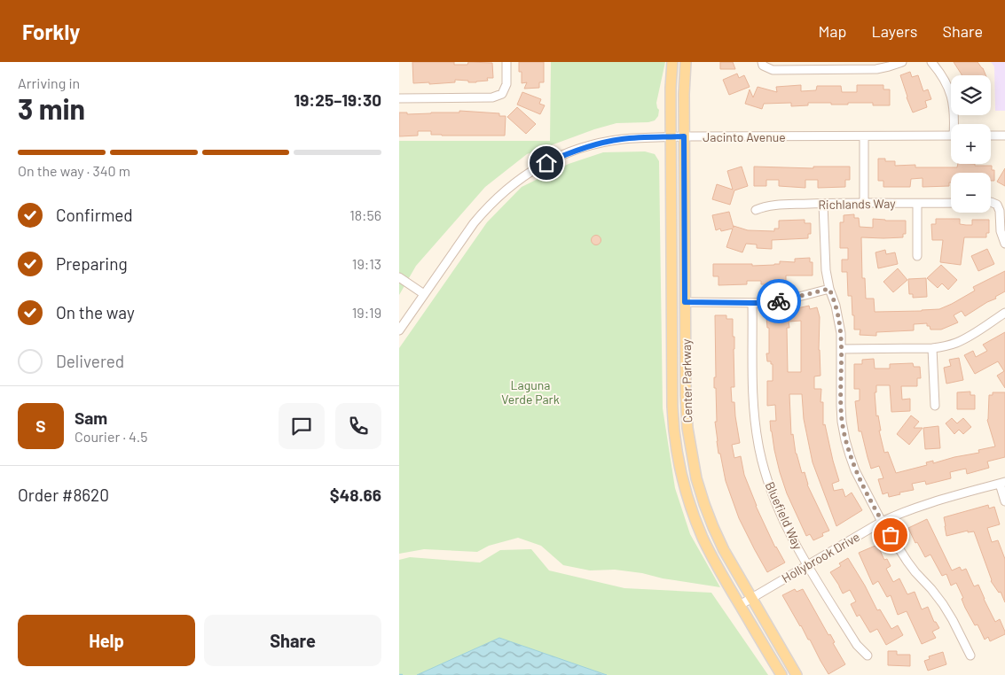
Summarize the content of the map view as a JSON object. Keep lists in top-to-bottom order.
{
  "streets": {
    "main road": ["Center Parkway"],
    "street": [
      "Jacinto Avenue",
      "Richlands Way",
      "Bluefield Way",
      "Hollybrook Drive"
    ]
  },
  "crossings": [
    ["Jacinto Avenue", "Center Parkway"],
    ["Center Parkway", "Hollybrook Drive"],
    ["Bluefield Way", "Hollybrook Drive"]
  ],
  "parks": ["Laguna Verde Park"],
  "page": {
    "header": "Forkly",
    "nav": ["Map", "Layers", "Share"],
    "heading": ["3 min", "Arriving in", "19:25–19:30"],
    "panel": [
      "Sam",
      "Courier · 4.5",
      "Order #8620",
      "$48.66"
    ],
    "map_buttons": ["+", "−"],
    "bar": "On the way · 340 m",
    "list": [
      ["Confirmed", "18:56"],
      ["Preparing", "19:13"],
      ["On the way", "19:19"],
      "Delivered"
    ],
    "round": "S",
    "buttons": ["Help", "Share"]
  }
}
